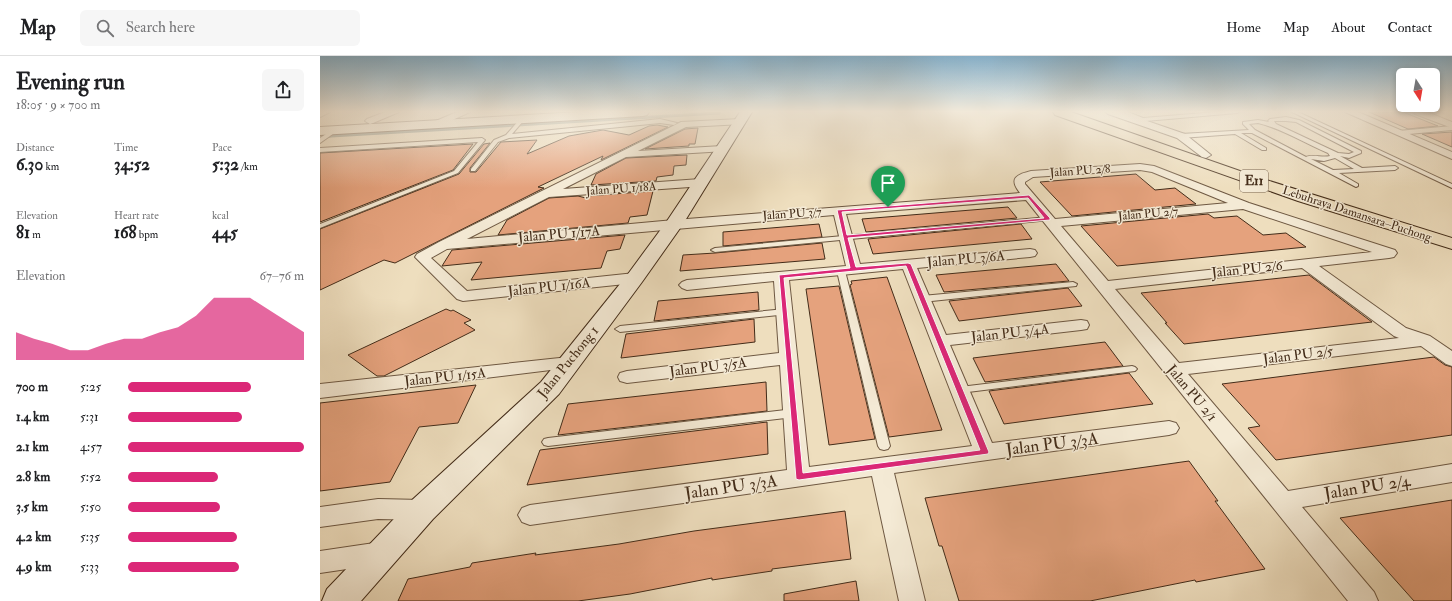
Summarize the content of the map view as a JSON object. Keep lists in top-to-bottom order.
{
  "streets": {
    "highway": ["E11", "Lebuhraya Damansara–Puchong"],
    "street": [
      "Jalan PU 2/8",
      "Jalan PU 1/18A",
      "Jalan PU 3/7",
      "Jalan PU 2/7",
      "Jalan PU 1/17A",
      "Jalan PU 3/6A",
      "Jalan PU 2/6",
      "Jalan PU 1/16A",
      "Jalan PU 3/4A",
      "Jalan PU 2/5",
      "Jalan Puchong 1",
      "Jalan PU 3/5A",
      "Jalan PU 1/15A",
      "Jalan PU 2/1",
      "Jalan PU 3/3A",
      "Jalan PU 2/4"
    ]
  },
  "crossings": [
    ["Jalan PU 2/8", "Jalan PU 3/7"],
    ["Jalan PU 2/8", "Jalan PU 2/7"],
    ["Jalan PU 2/8", "Jalan PU 2/6"],
    ["Jalan PU 2/8", "Jalan PU 2/1"],
    ["Jalan PU 1/18A", "Jalan Puchong 1"],
    ["Jalan PU 3/7", "Jalan PU 1/17A"],
    ["Jalan PU 3/7", "Jalan Puchong 1"],
    ["Jalan PU 3/7", "Jalan PU 2/1"],
    ["Jalan PU 2/7", "Jalan PU 2/6"],
    ["Jalan PU 2/7", "Jalan PU 2/1"],
    ["Jalan PU 1/17A", "Jalan PU 1/16A"],
    ["Jalan PU 1/17A", "Jalan Puchong 1"],
    ["Jalan PU 2/6", "Jalan PU 2/1"],
    ["Jalan PU 1/16A", "Jalan Puchong 1"],
    ["Jalan PU 2/5", "Jalan PU 2/1"],
    ["Jalan Puchong 1", "Jalan PU 1/15A"],
    ["Jalan PU 2/1", "Jalan PU 2/4"]
  ],
  "north": "bottom",
  "page": {
    "header": "Map",
    "search": "Search here",
    "nav": [
      "Home",
      "Map",
      "About",
      "Contact"
    ],
    "heading": ["Evening run", "18:05 · 9 × 700 m"],
    "stats": [
      ["Distance", "6.30 km"],
      ["Time", "34:52"],
      ["Pace", "5:32 /km"],
      ["Elevation", "81 m"],
      ["Heart rate", "168 bpm"],
      ["kcal", "445"]
    ],
    "chart": ["Elevation", "67–76 m"],
    "list": [
      {
        "name": "700 m",
        "note": "5:25"
      },
      {
        "name": "1.4 km",
        "note": "5:31"
      },
      {
        "name": "2.1 km",
        "note": "4:57"
      },
      {
        "name": "2.8 km",
        "note": "5:52"
      },
      {
        "name": "3.5 km",
        "note": "5:50"
      },
      {
        "name": "4.2 km",
        "note": "5:35"
      },
      {
        "name": "4.9 km",
        "note": "5:33"
      }
    ]
  }
}
